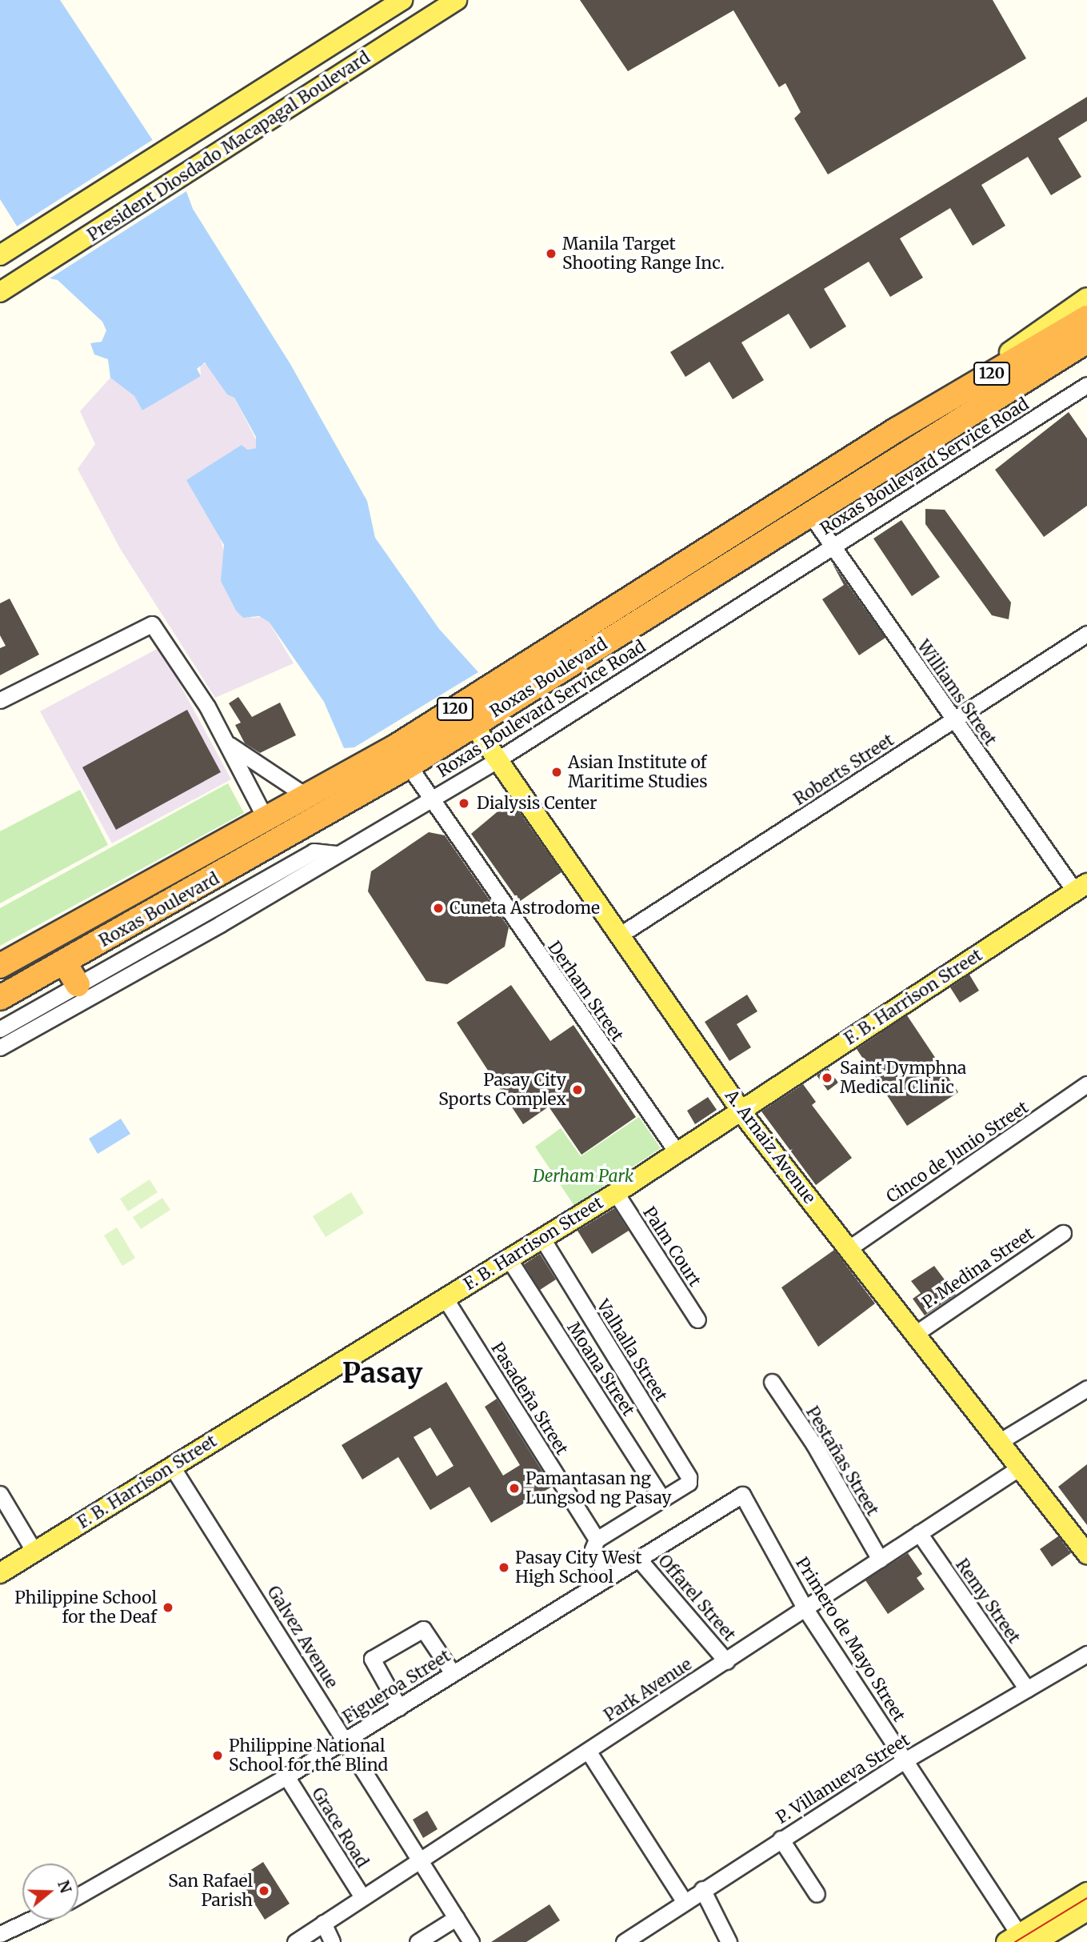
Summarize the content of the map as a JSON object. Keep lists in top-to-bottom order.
{
  "streets": {
    "highway": ["120", "Roxas Boulevard"],
    "main road": ["President Diosdado Macapagal Boulevard", "F. B. Harrison Street", "A. Arnaiz Avenue"],
    "street": [
      "Roxas Boulevard Service Road",
      "Williams Street",
      "Roberts Street",
      "Derham Street",
      "Cinco de Junio Street",
      "Palm Court",
      "P. Medina Street",
      "Valhalla Street",
      "Moana Street",
      "Pasadeña Street",
      "Pestañas Street",
      "Offarel Street",
      "Remy Street",
      "Galvez Avenue",
      "Primero de Mayo Street",
      "Figueroa Street",
      "Park Avenue",
      "P. Villanueva Street",
      "Grace Road"
    ]
  },
  "crossings": [
    ["Roxas Boulevard Service Road", "Williams Street"],
    ["Roxas Boulevard Service Road", "Derham Street"],
    ["Roxas Boulevard Service Road", "A. Arnaiz Avenue"],
    ["Roxas Boulevard", "Williams Street"],
    ["Roxas Boulevard", "Derham Street"],
    ["Roxas Boulevard", "A. Arnaiz Avenue"],
    ["Williams Street", "Roberts Street"],
    ["Williams Street", "F. B. Harrison Street"],
    ["Roberts Street", "A. Arnaiz Avenue"],
    ["Derham Street", "F. B. Harrison Street"],
    ["F. B. Harrison Street", "A. Arnaiz Avenue"],
    ["F. B. Harrison Street", "Palm Court"],
    ["F. B. Harrison Street", "Valhalla Street"],
    ["F. B. Harrison Street", "Moana Street"],
    ["F. B. Harrison Street", "Pasadeña Street"],
    ["F. B. Harrison Street", "Galvez Avenue"],
    ["A. Arnaiz Avenue", "Cinco de Junio Street"],
    ["A. Arnaiz Avenue", "P. Medina Street"],
    ["A. Arnaiz Avenue", "Park Avenue"],
    ["Valhalla Street", "Moana Street"],
    ["Pasadeña Street", "Figueroa Street"],
    ["Pestañas Street", "Park Avenue"],
    ["Offarel Street", "Figueroa Street"],
    ["Offarel Street", "Park Avenue"],
    ["Remy Street", "Park Avenue"],
    ["Remy Street", "P. Villanueva Street"],
    ["Galvez Avenue", "Figueroa Street"],
    ["Galvez Avenue", "Park Avenue"],
    ["Primero de Mayo Street", "Figueroa Street"],
    ["Primero de Mayo Street", "Park Avenue"],
    ["Primero de Mayo Street", "P. Villanueva Street"],
    ["Figueroa Street", "Grace Road"],
    ["Park Avenue", "Grace Road"]
  ],
  "districts": ["Pasay"],
  "parks": ["Derham Park"],
  "places": [
    "Manila Target Shooting Range Inc.",
    "Asian Institute of Maritime Studies",
    "Dialysis Center",
    "Cuneta Astrodome",
    "Saint Dymphna Medical Clinic",
    "Pasay City Sports Complex",
    "Pamantasan ng Lungsod ng Pasay",
    "Pasay City West High School",
    "Philippine School for the Deaf",
    "Philippine National School for the Blind",
    "San Rafael Parish"
  ],
  "north": "right"
}
